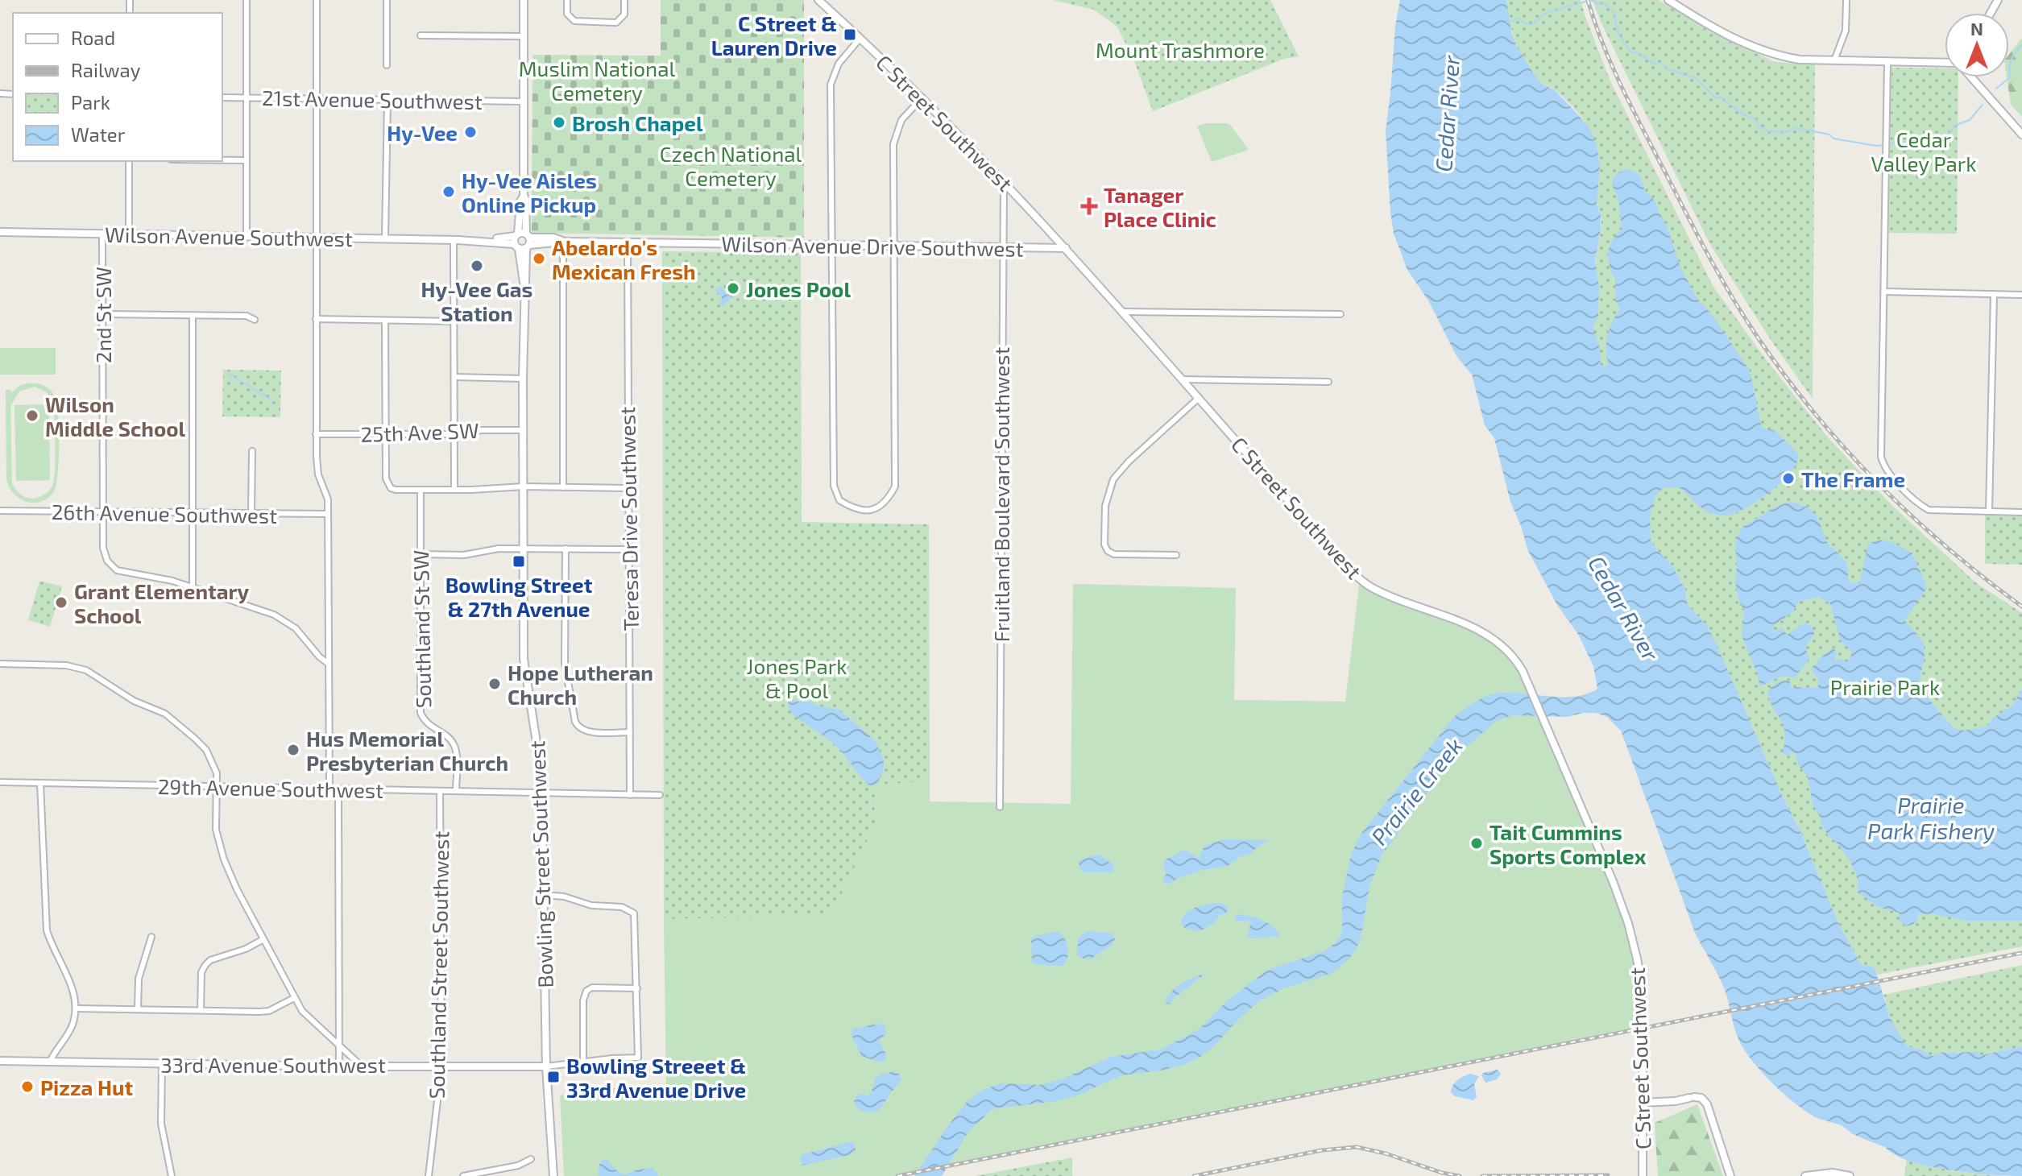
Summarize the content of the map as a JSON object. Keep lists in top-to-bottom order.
{
  "streets": {
    "main road": [
      "C Street Southwest",
      "Wilson Avenue Southwest",
      "Wilson Avenue Drive Southwest",
      "Bowling Street Southwest",
      "33rd Avenue Southwest"
    ],
    "street": [
      "21st Avenue Southwest",
      "2nd St SW",
      "25th Ave SW",
      "Fruitland Boulevard Southwest",
      "26th Avenue Southwest",
      "Teresa Drive Southwest",
      "Southland St SW",
      "29th Avenue Southwest",
      "Southland Street Southwest"
    ]
  },
  "crossings": [
    ["21st Avenue Southwest", "Bowling Street Southwest"],
    ["C Street Southwest", "Wilson Avenue Drive Southwest"],
    ["C Street Southwest", "Fruitland Boulevard Southwest"],
    ["Wilson Avenue Southwest", "Wilson Avenue Drive Southwest"],
    ["Wilson Avenue Southwest", "2nd St SW"],
    ["Wilson Avenue Southwest", "Bowling Street Southwest"],
    ["Wilson Avenue Drive Southwest", "Fruitland Boulevard Southwest"],
    ["Wilson Avenue Drive Southwest", "Teresa Drive Southwest"],
    ["Wilson Avenue Drive Southwest", "Bowling Street Southwest"],
    ["2nd St SW", "26th Avenue Southwest"],
    ["25th Ave SW", "Bowling Street Southwest"],
    ["Teresa Drive Southwest", "29th Avenue Southwest"],
    ["Southland St SW", "29th Avenue Southwest"],
    ["29th Avenue Southwest", "Bowling Street Southwest"],
    ["29th Avenue Southwest", "Southland Street Southwest"],
    ["Bowling Street Southwest", "33rd Avenue Southwest"],
    ["Southland Street Southwest", "33rd Avenue Southwest"]
  ],
  "water": ["Cedar River", "Prairie Creek", "Prairie Park Fishery"],
  "parks": [
    "Mount Trashmore",
    "Muslim National Cemetery",
    "Cedar Valley Park",
    "Czech National Cemetery",
    "Jones Park & Pool",
    "Prairie Park"
  ],
  "places": {
    "transit": ["C Street & Lauren Drive", "Bowling Street & 27th Avenue", "Bowling Streeet & 33rd Avenue Drive"],
    "other": [
      "Brosh Chapel",
      "Hy-Vee",
      "Hy-Vee Aisles Online Pickup",
      "Abelardo's Mexican Fresh",
      "Hy-Vee Gas Station",
      "Jones Pool",
      "Wilson Middle School",
      "The Frame",
      "Grant Elementary School",
      "Hope Lutheran Church",
      "Hus Memorial Presbyterian Church",
      "Tait Cummins Sports Complex",
      "Pizza Hut"
    ],
    "health": ["Tanager Place Clinic"]
  },
  "legend": [
    "Road",
    "Railway",
    "Park",
    "Water"
  ],
  "north": "top"
}
